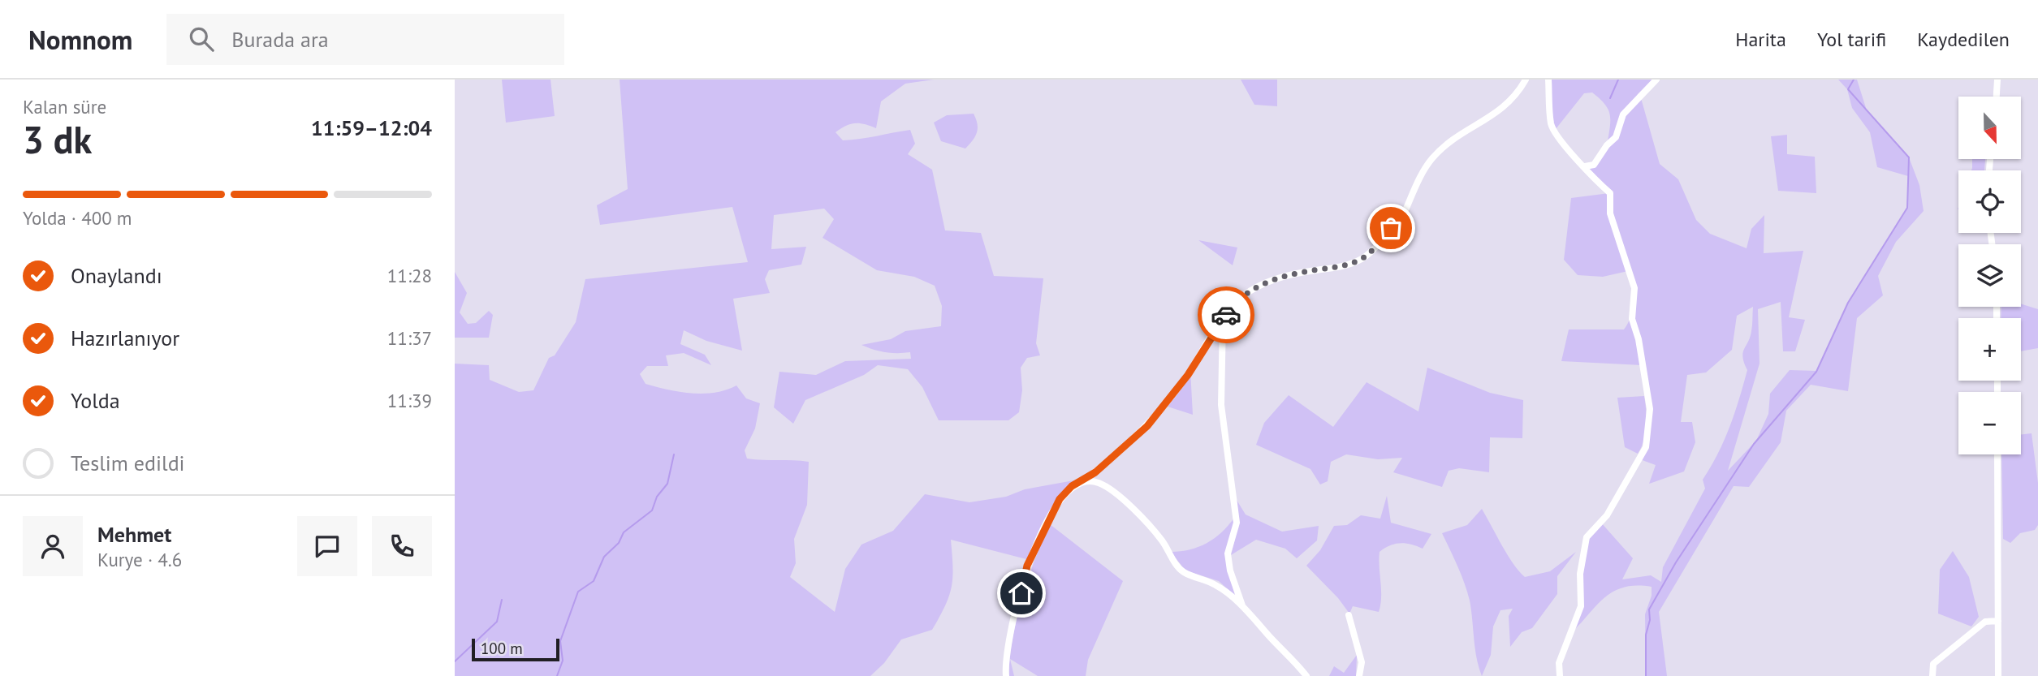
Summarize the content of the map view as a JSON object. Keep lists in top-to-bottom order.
{
  "scale_bar": "100 m",
  "north": "bottom",
  "page": {
    "header": "Nomnom",
    "search": "Burada ara",
    "nav": ["Harita", "Yol tarifi", "Kaydedilen"],
    "heading": ["3 dk", "Kalan süre", "11:59–12:04"],
    "panel": ["Mehmet", "Kurye · 4.6"],
    "map_buttons": ["+", "−"],
    "bar": "Yolda · 400 m",
    "list": [
      ["Onaylandı", "11:28"],
      ["Hazırlanıyor", "11:37"],
      ["Yolda", "11:39"],
      "Teslim edildi"
    ],
    "scale": "100 m"
  }
}
